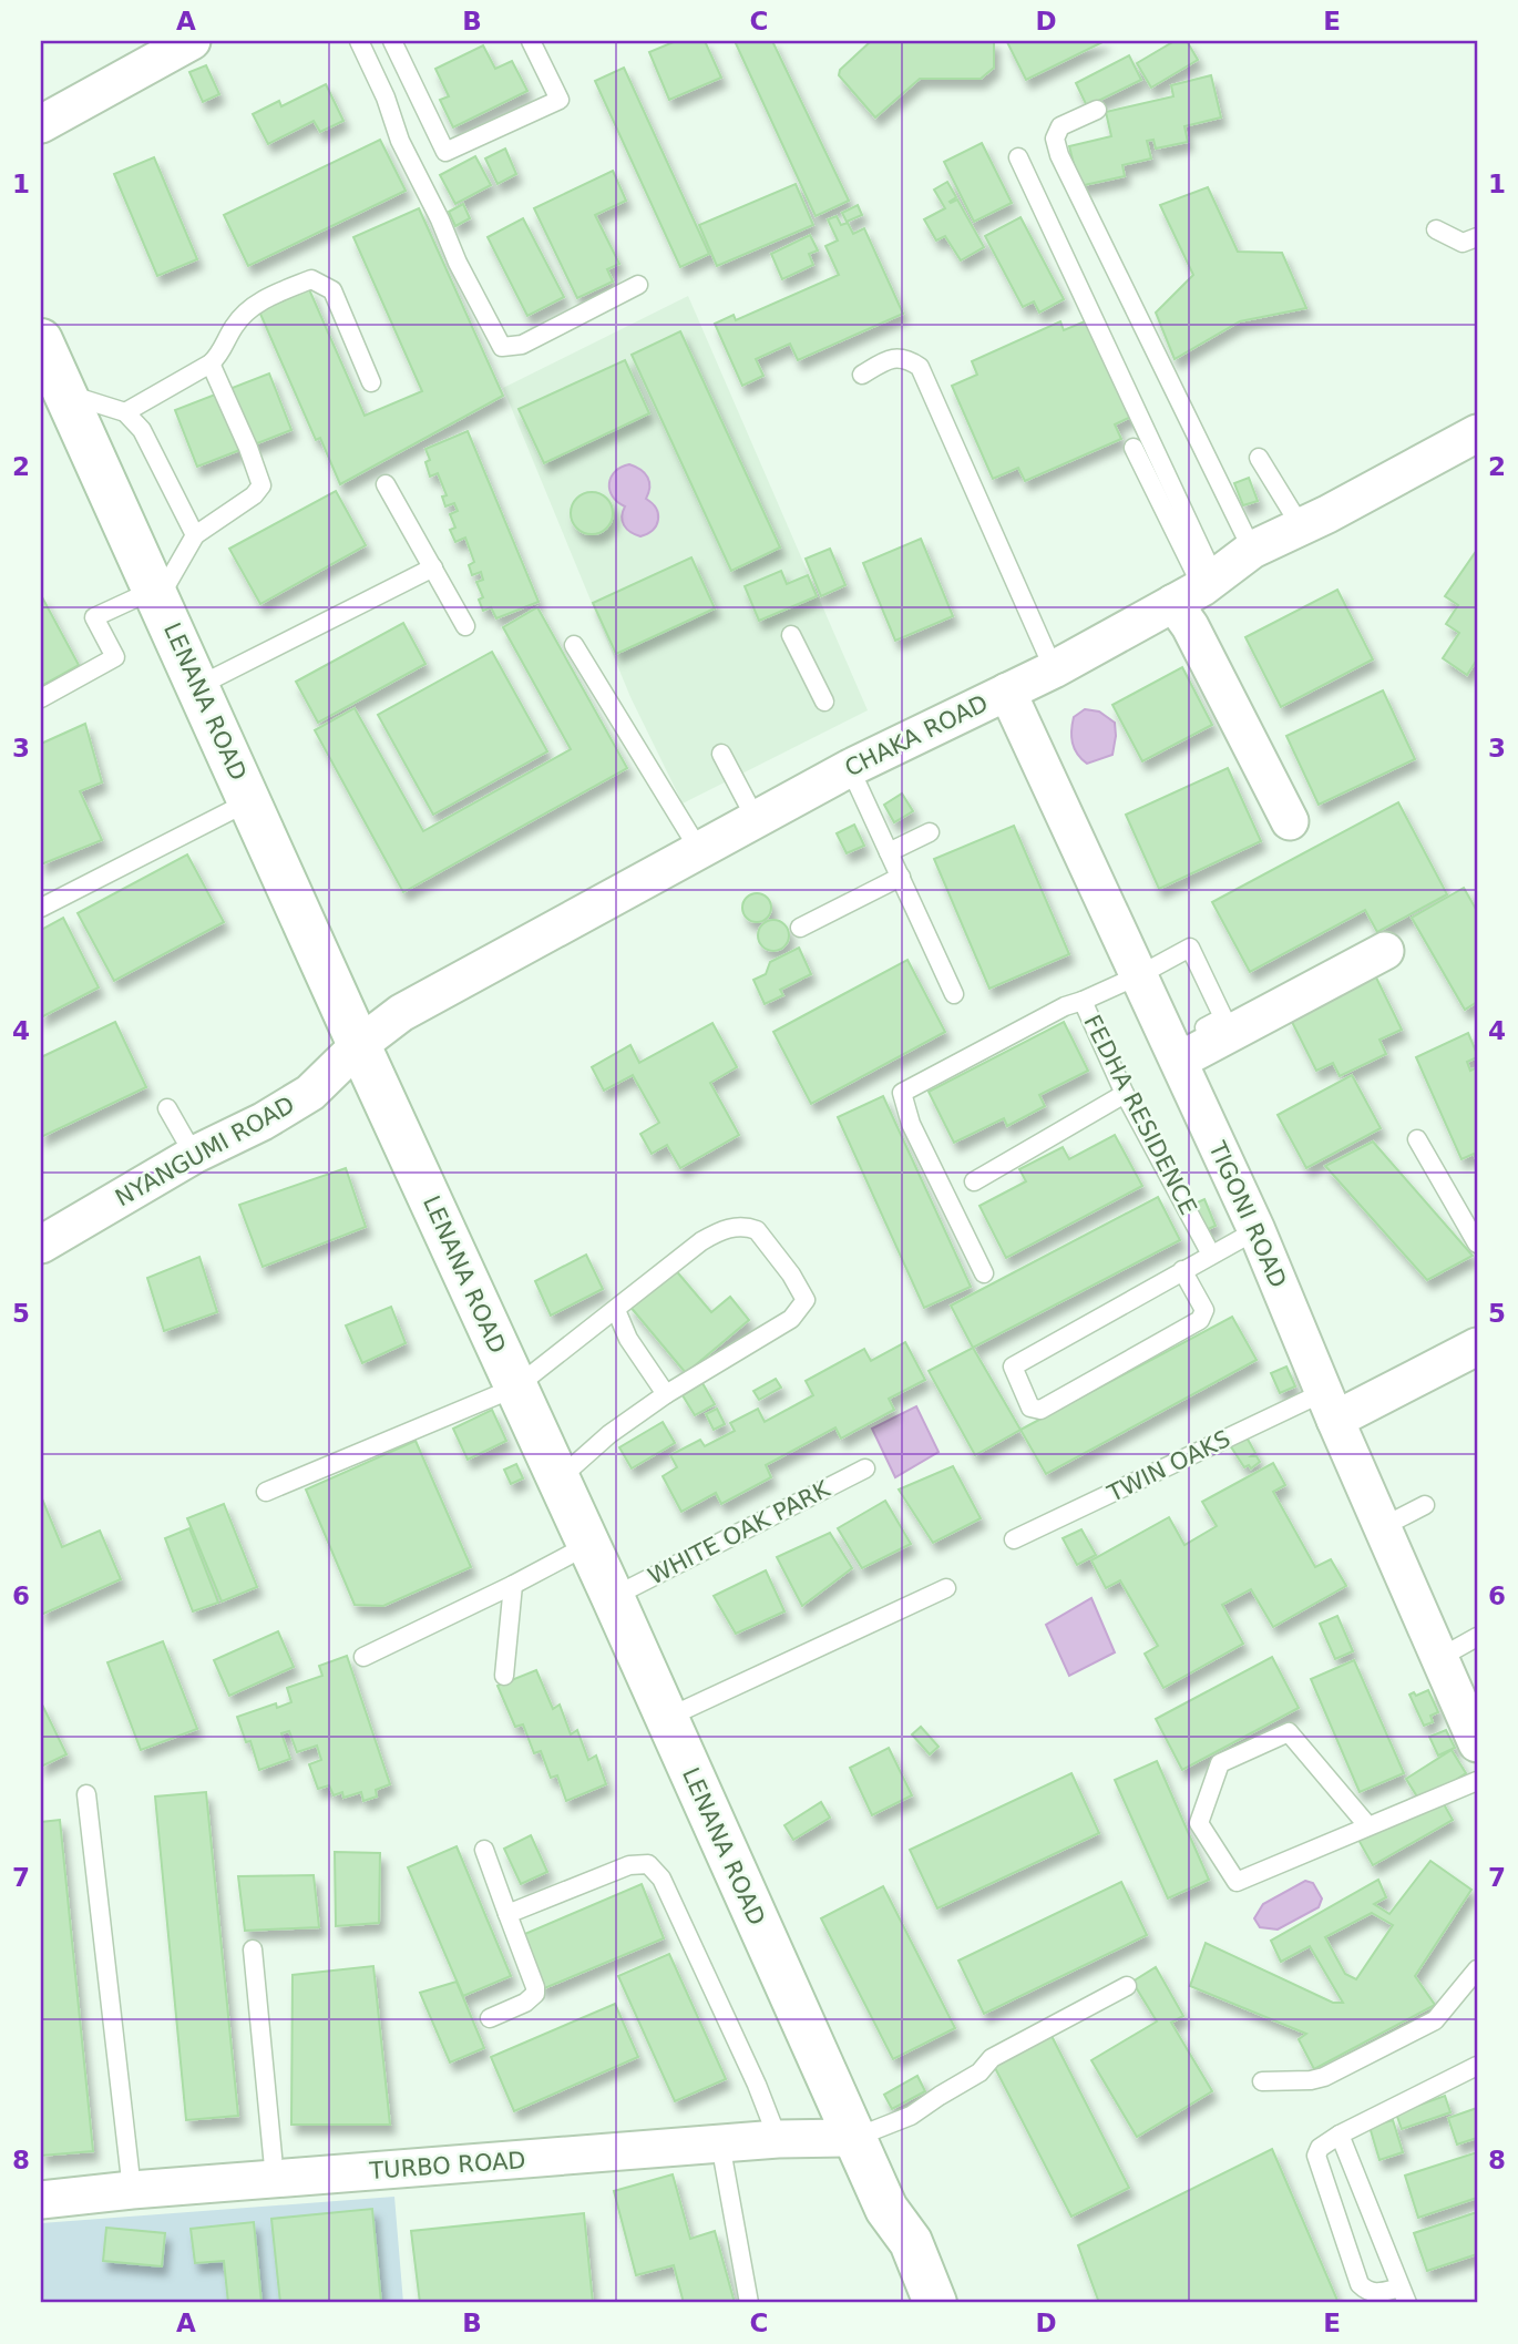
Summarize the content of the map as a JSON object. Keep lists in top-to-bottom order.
{
  "streets": {
    "street": [
      "LENANA ROAD",
      "CHAKA ROAD",
      "NYANGUMI ROAD",
      "TIGONI ROAD",
      "TURBO ROAD"
    ],
    "lane": ["FEDHA RESIDENCE", "TWIN OAKS", "WHITE OAK PARK"]
  },
  "crossings": [
    ["LENANA ROAD", "CHAKA ROAD"],
    ["LENANA ROAD", "NYANGUMI ROAD"],
    ["LENANA ROAD", "WHITE OAK PARK"],
    ["LENANA ROAD", "TURBO ROAD"],
    ["CHAKA ROAD", "NYANGUMI ROAD"],
    ["CHAKA ROAD", "TIGONI ROAD"],
    ["TIGONI ROAD", "TWIN OAKS"]
  ],
  "grid": {
    "columns": [
      "A",
      "B",
      "C",
      "D",
      "E"
    ],
    "rows": [
      "1",
      "2",
      "3",
      "4",
      "5",
      "6",
      "7",
      "8"
    ]
  }
}
